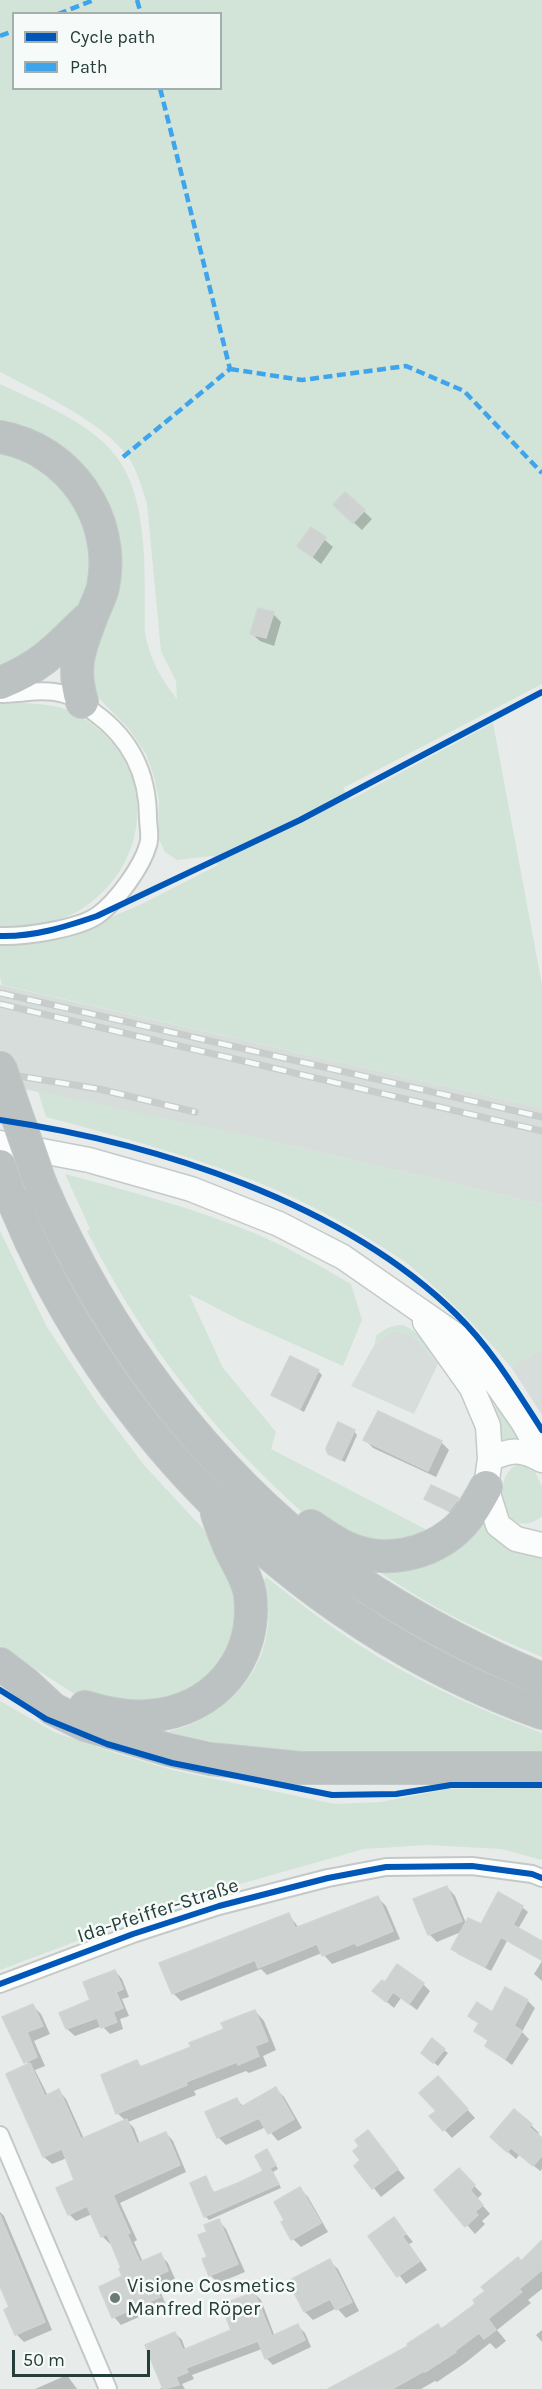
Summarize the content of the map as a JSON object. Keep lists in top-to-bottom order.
{
  "streets": {
    "street": ["Ida-Pfeiffer-Straße"]
  },
  "places": ["Visione Cosmetics Manfred Röper"],
  "legend": ["Cycle path", "Path"],
  "scale_bar": "50 m"
}
